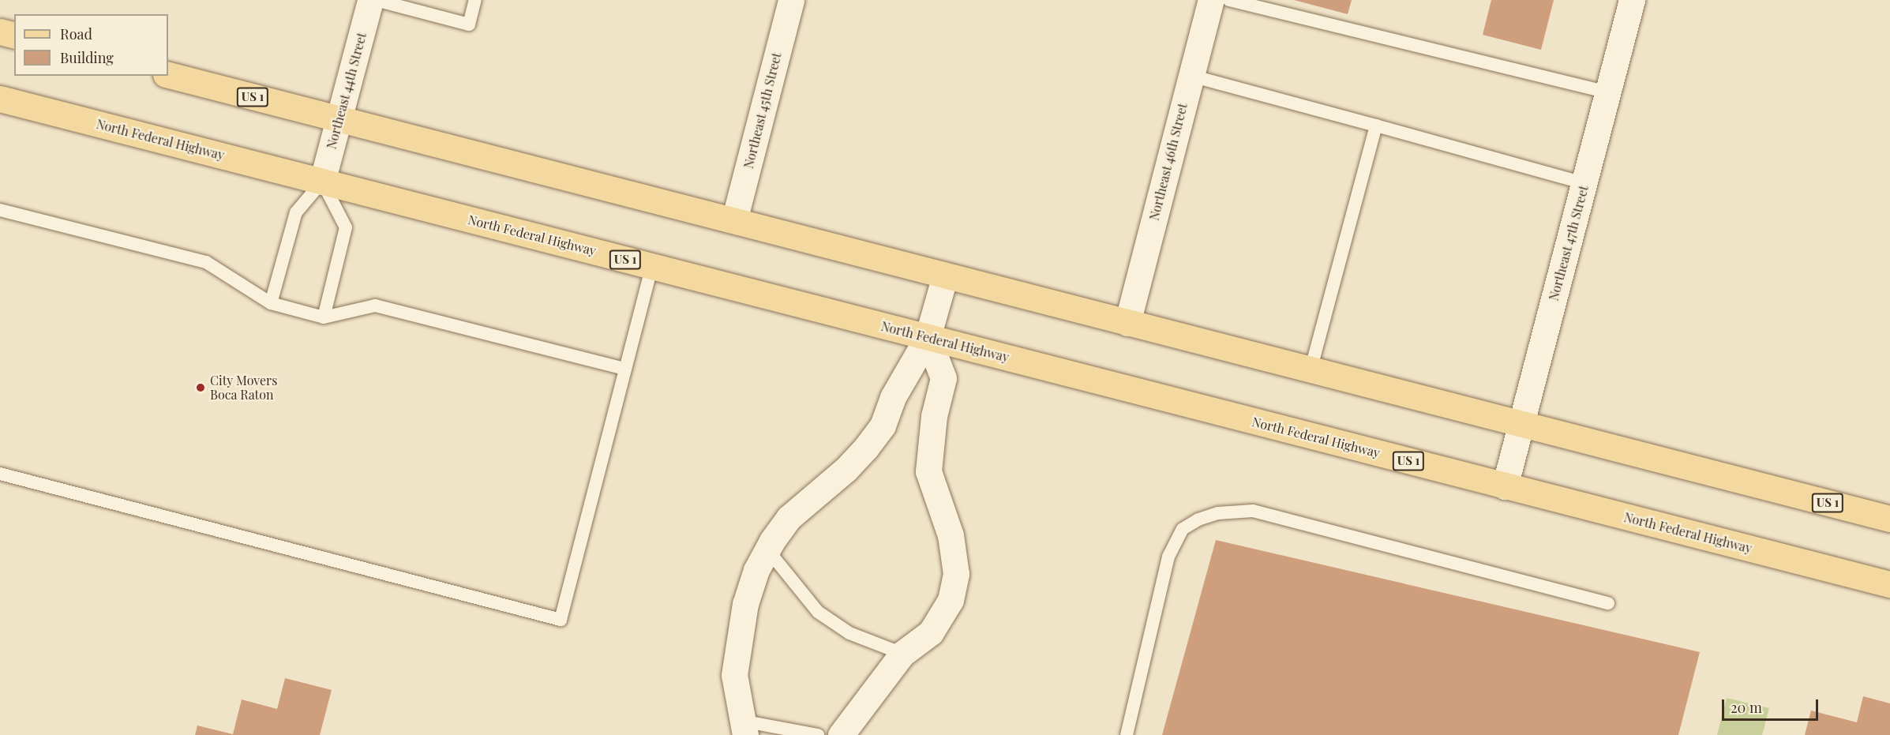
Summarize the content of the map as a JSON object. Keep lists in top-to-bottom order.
{
  "streets": {
    "main road": ["US 1", "North Federal Highway"],
    "street": [
      "Northeast 44th Street",
      "Northeast 45th Street",
      "Northeast 46th Street",
      "Northeast 47th Street"
    ]
  },
  "crossings": [
    ["Northeast 44th Street", "US 1"],
    ["Northeast 44th Street", "North Federal Highway"],
    ["US 1", "Northeast 45th Street"],
    ["US 1", "Northeast 46th Street"],
    ["US 1", "Northeast 47th Street"],
    ["North Federal Highway", "Northeast 47th Street"]
  ],
  "places": ["City Movers Boca Raton"],
  "legend": ["Road", "Building"],
  "scale_bar": "20 m"
}
